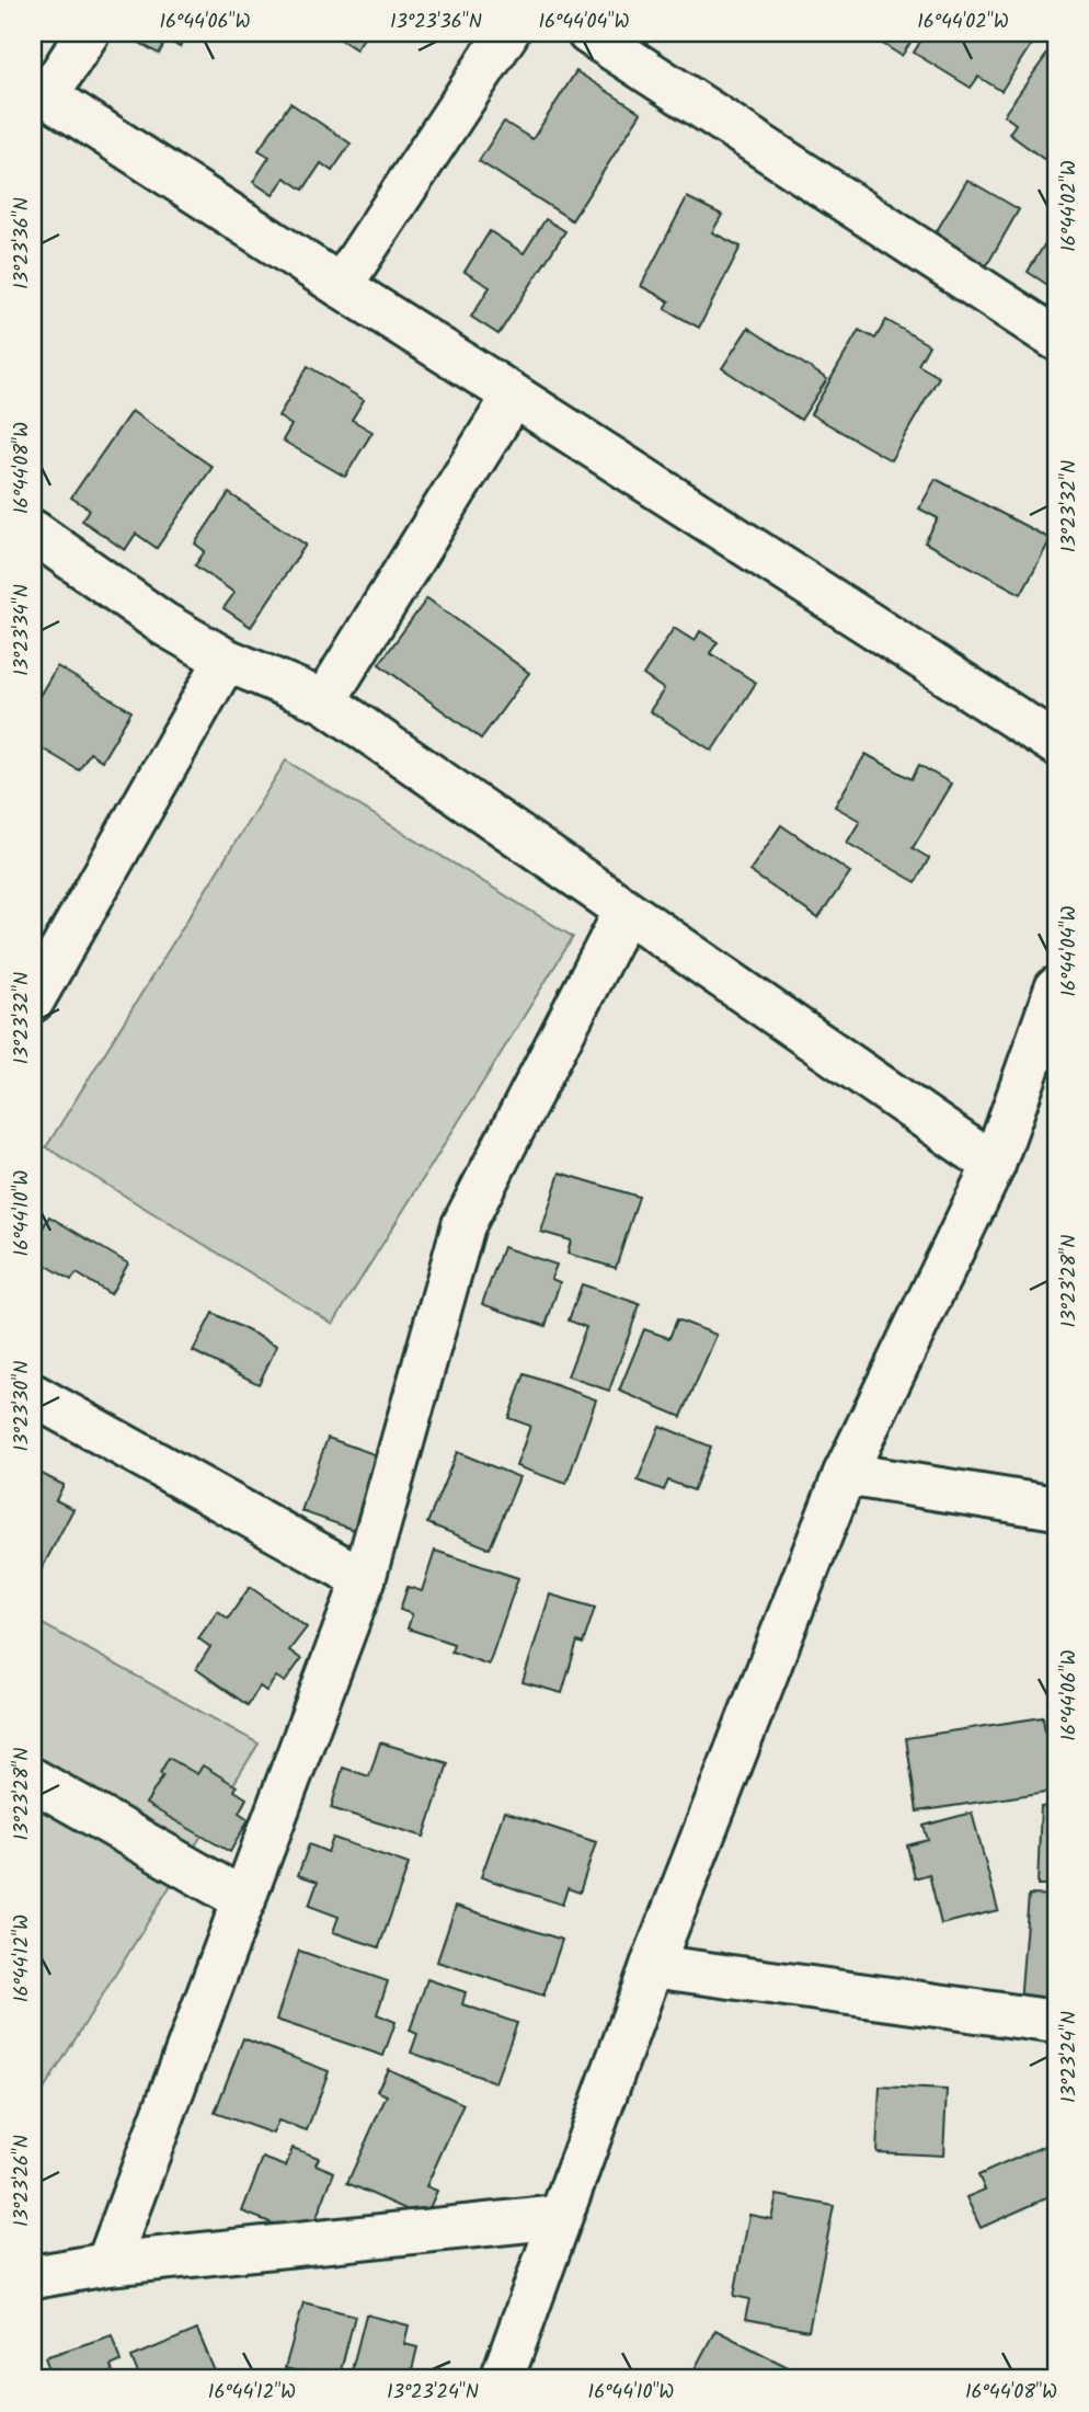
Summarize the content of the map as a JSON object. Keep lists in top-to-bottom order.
{
  "coordinates": [
    "16°44'06\"W",
    "13°23'36\"N",
    "16°44'04\"W",
    "16°44'02\"W",
    "16°44'08\"W",
    "13°23'32\"N",
    "13°23'34\"N",
    "16°44'10\"W",
    "13°23'28\"N",
    "13°23'30\"N",
    "16°44'12\"W",
    "13°23'24\"N",
    "13°23'26\"N"
  ]
}
